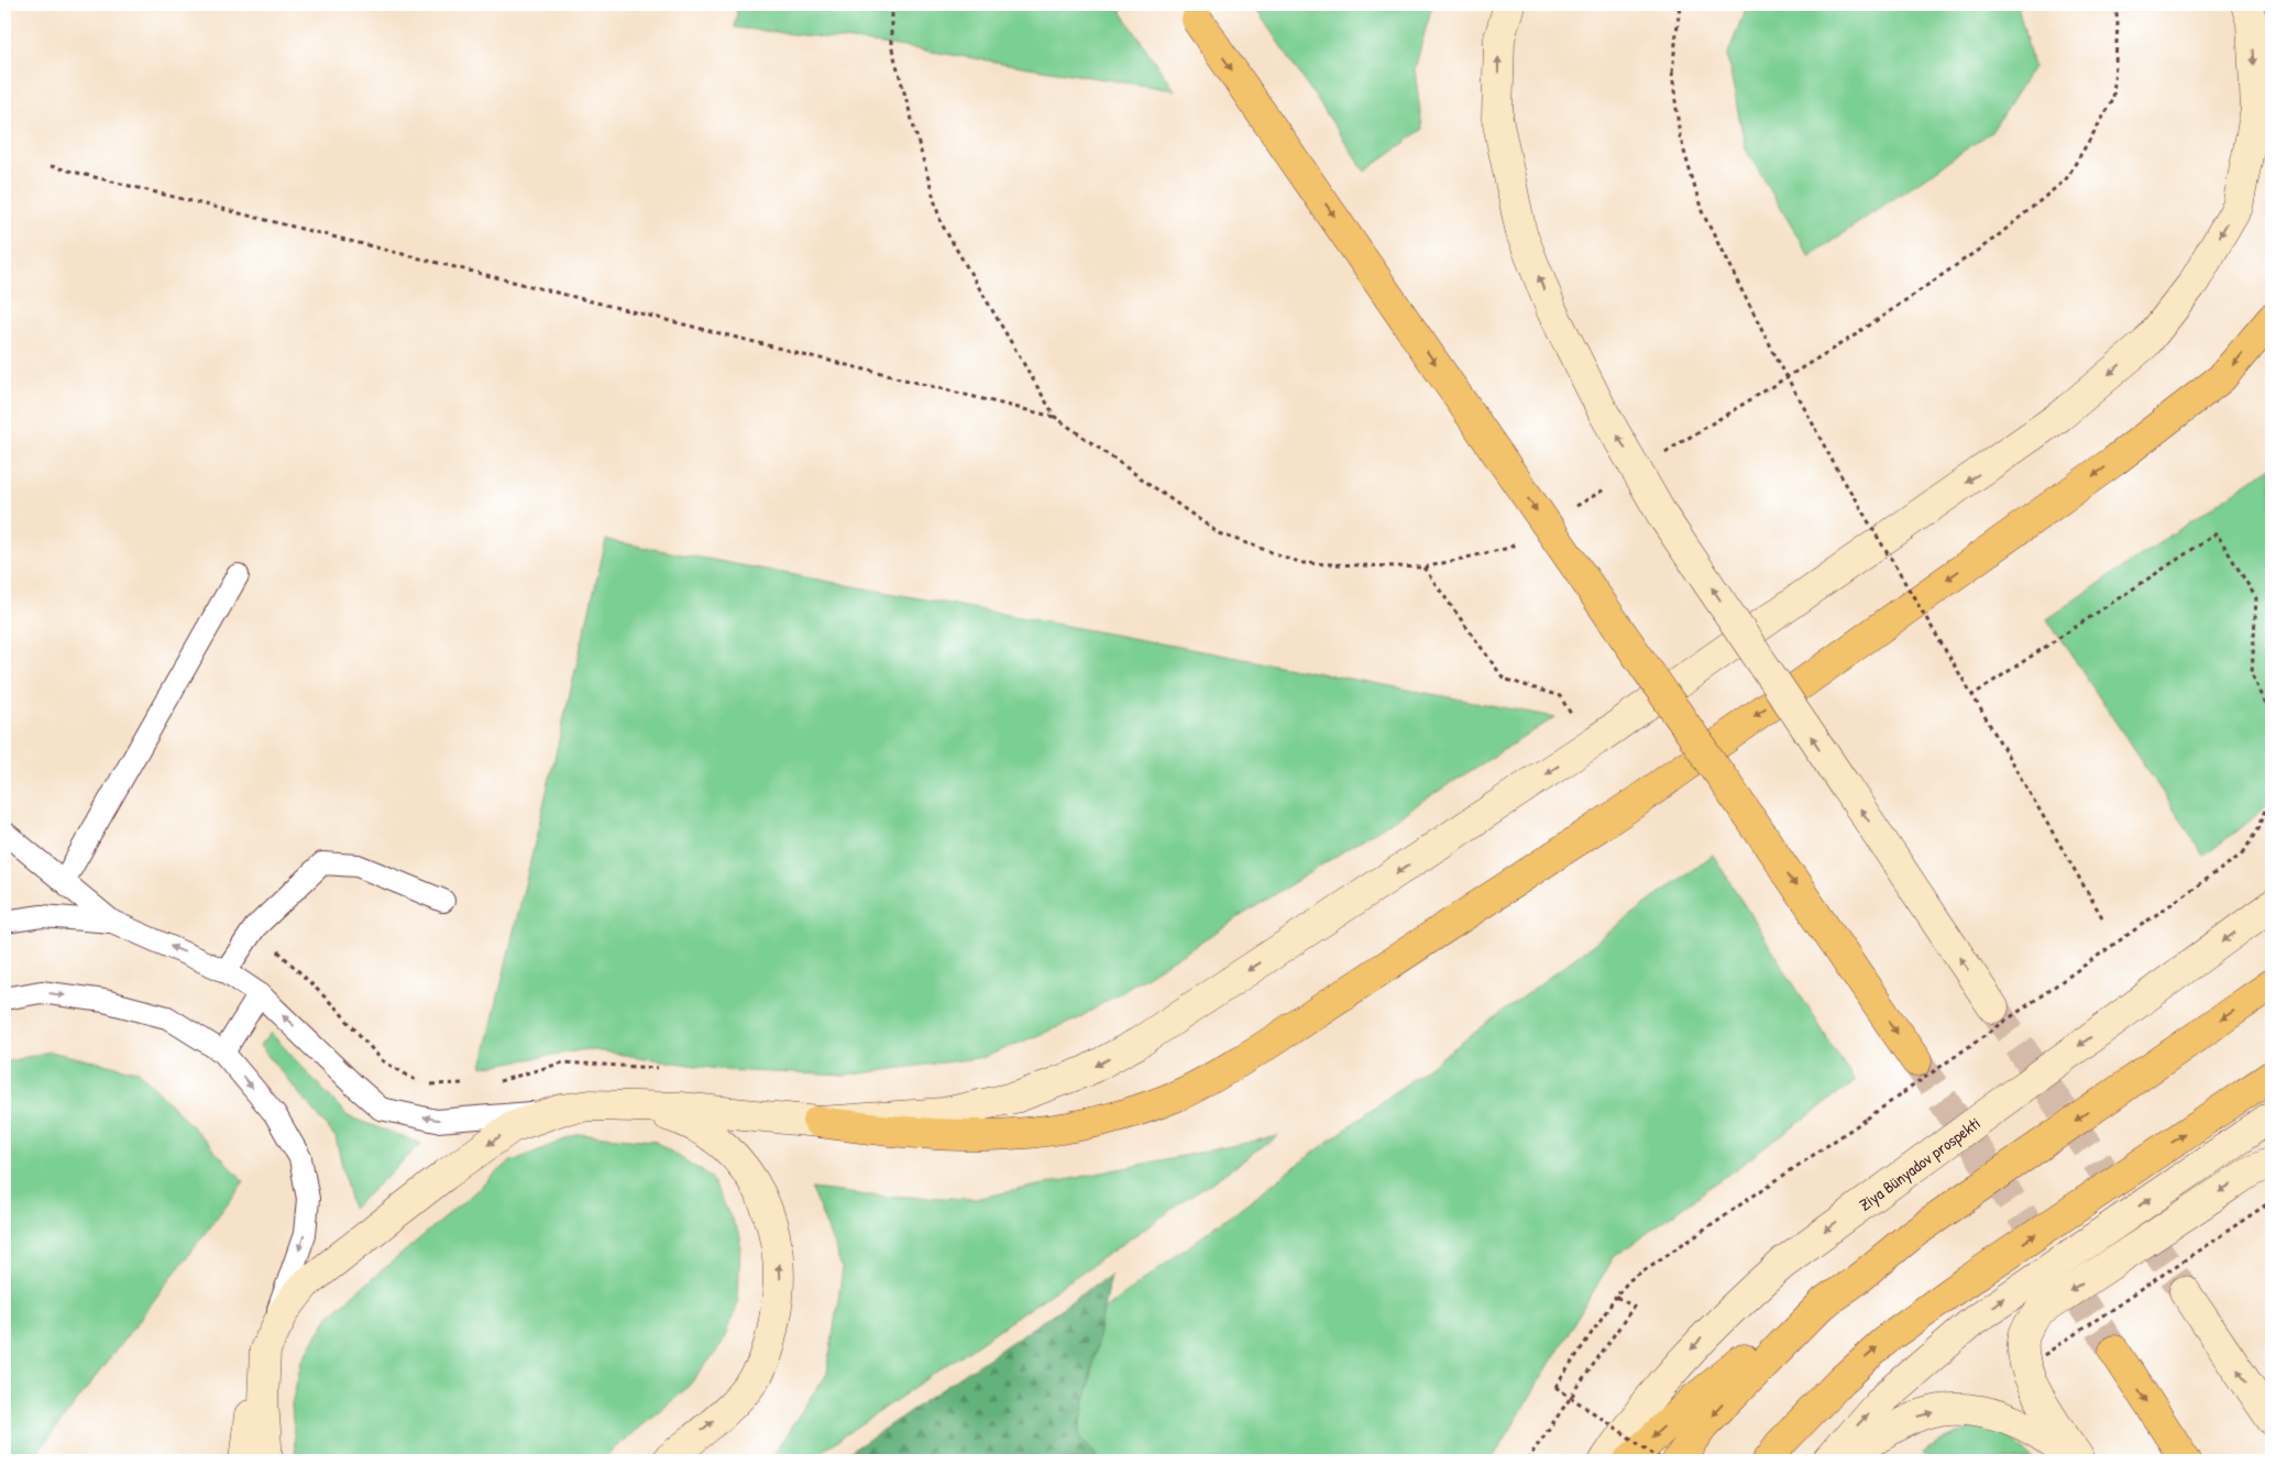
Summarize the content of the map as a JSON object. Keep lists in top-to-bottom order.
{
  "streets": {
    "main road": ["Ziya Bünyadov prospekti"]
  }
}
